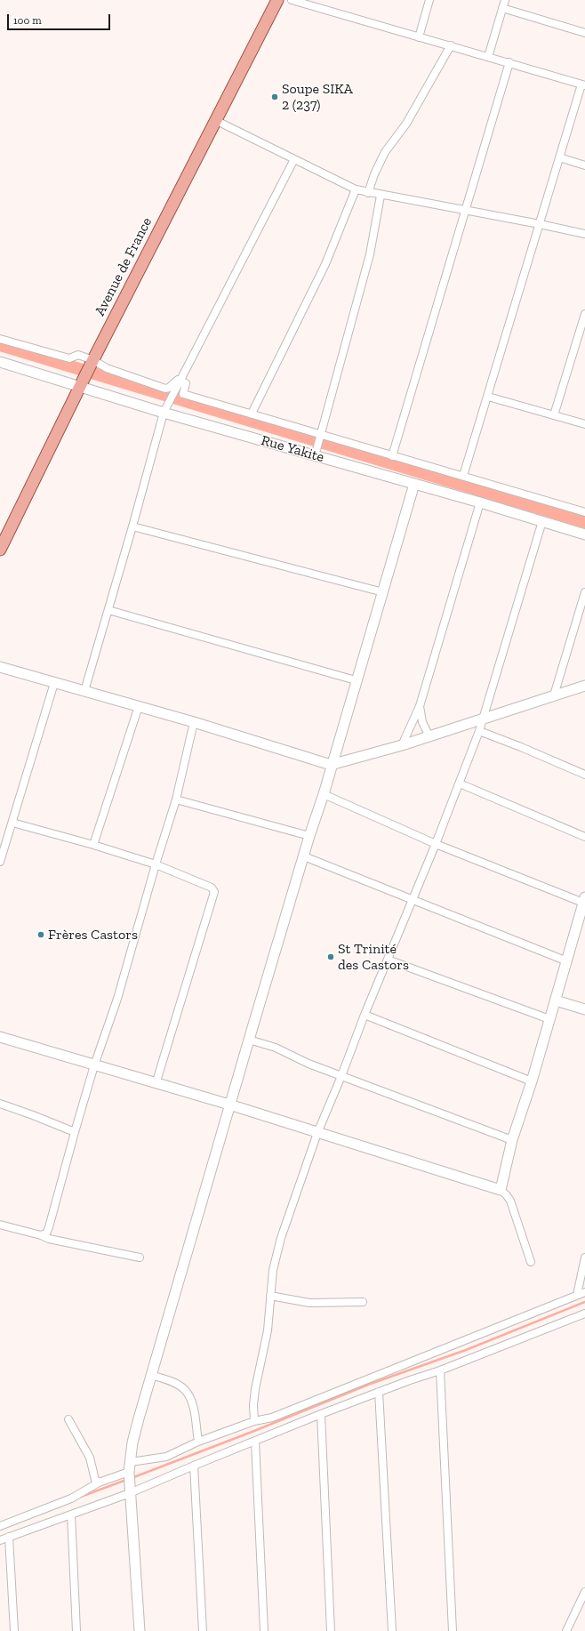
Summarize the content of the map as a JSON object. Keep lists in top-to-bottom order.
{
  "streets": {
    "main road": ["Avenue de France"],
    "street": ["Rue Yakite"]
  },
  "crossings": [
    ["Avenue de France", "Rue Yakite"]
  ],
  "places": ["Soupe SIKA 2 (237)", "Frères Castors", "St Trinité des Castors"],
  "scale_bar": "100 m"
}
